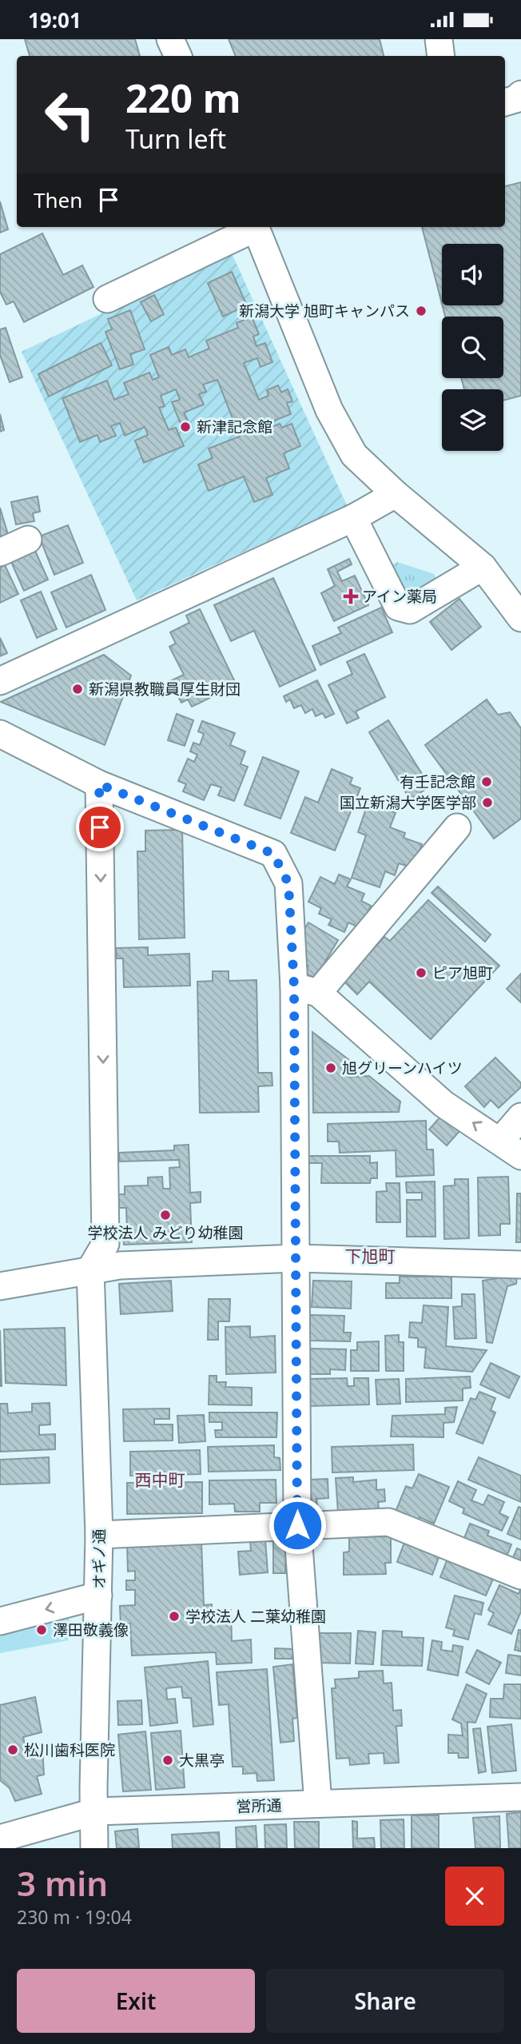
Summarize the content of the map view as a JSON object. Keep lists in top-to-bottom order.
{
  "streets": {
    "street": ["オギノ通", "営所通"]
  },
  "crossings": [
    ["オギノ通", "営所通"]
  ],
  "districts": ["下旭町", "西中町"],
  "places": {
    "other": [
      "新潟大学 旭町キャンパス",
      "新津記念館",
      "新潟県教職員厚生財団",
      "有壬記念館",
      "国立新潟大学医学部",
      "ピア旭町",
      "旭グリーンハイツ",
      "学校法人 みどり幼稚園",
      "学校法人 二葉幼稚園",
      "澤田敬義像",
      "松川歯科医院",
      "大黒亭"
    ],
    "health": ["アイン薬局"]
  },
  "page": {
    "status": "19:01",
    "turn": ["220 m", "Turn left"],
    "then": "Then",
    "heading": ["3 min", "230 m · 19:04"],
    "buttons": ["Exit", "Share"]
  }
}
